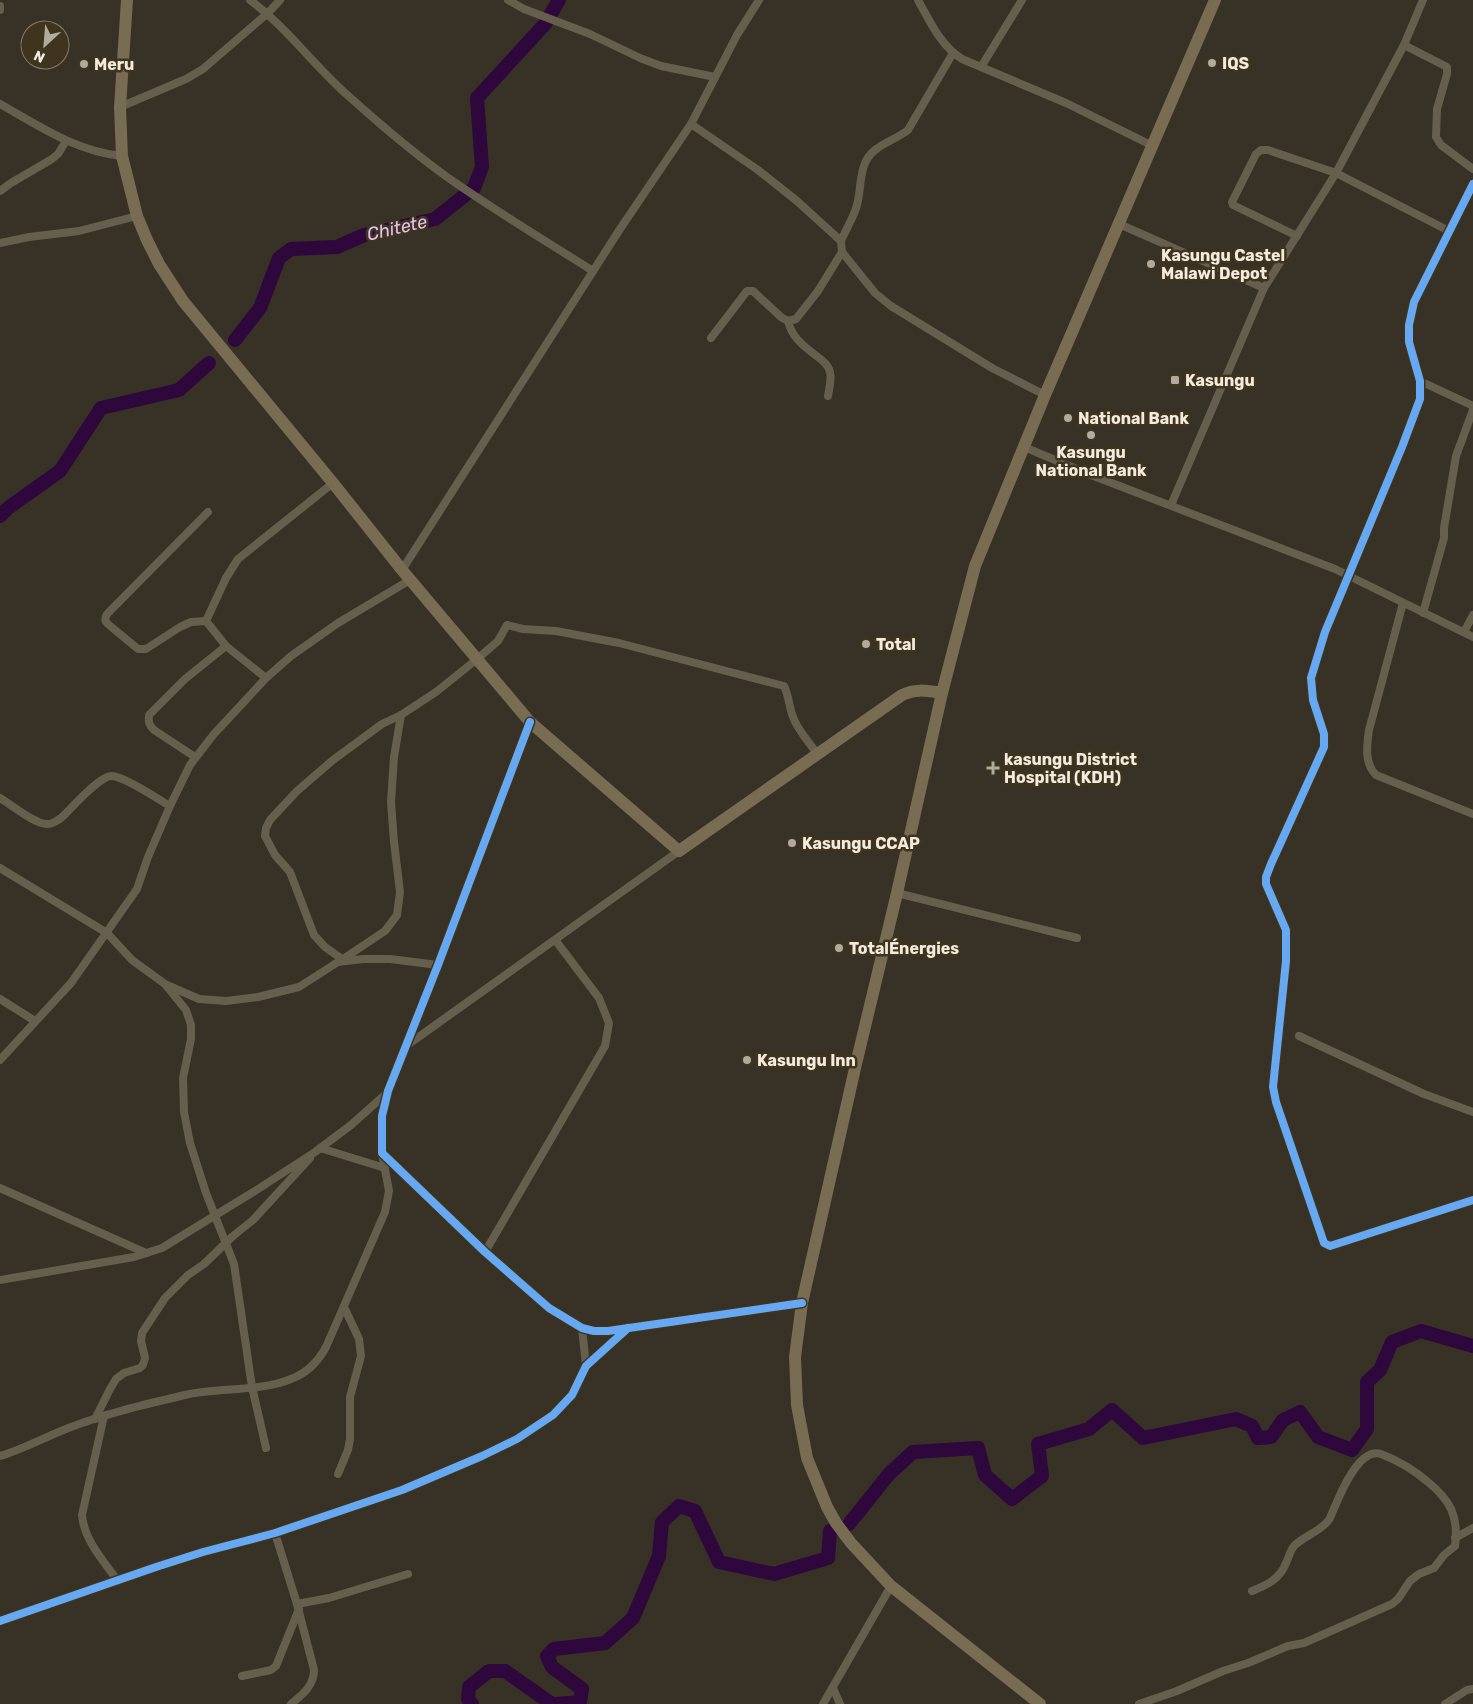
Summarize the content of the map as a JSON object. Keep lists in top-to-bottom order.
{
  "water": ["Chitete"],
  "places": {
    "other": [
      "IQS",
      "Meru",
      "Kasungu Castel Malawi Depot",
      "National Bank",
      "Kasungu National Bank",
      "Total",
      "Kasungu CCAP",
      "TotalÉnergies",
      "Kasungu Inn"
    ],
    "transit": ["Kasungu"],
    "health": ["kasungu District Hospital (KDH)"]
  },
  "north": "bottom left"
}
